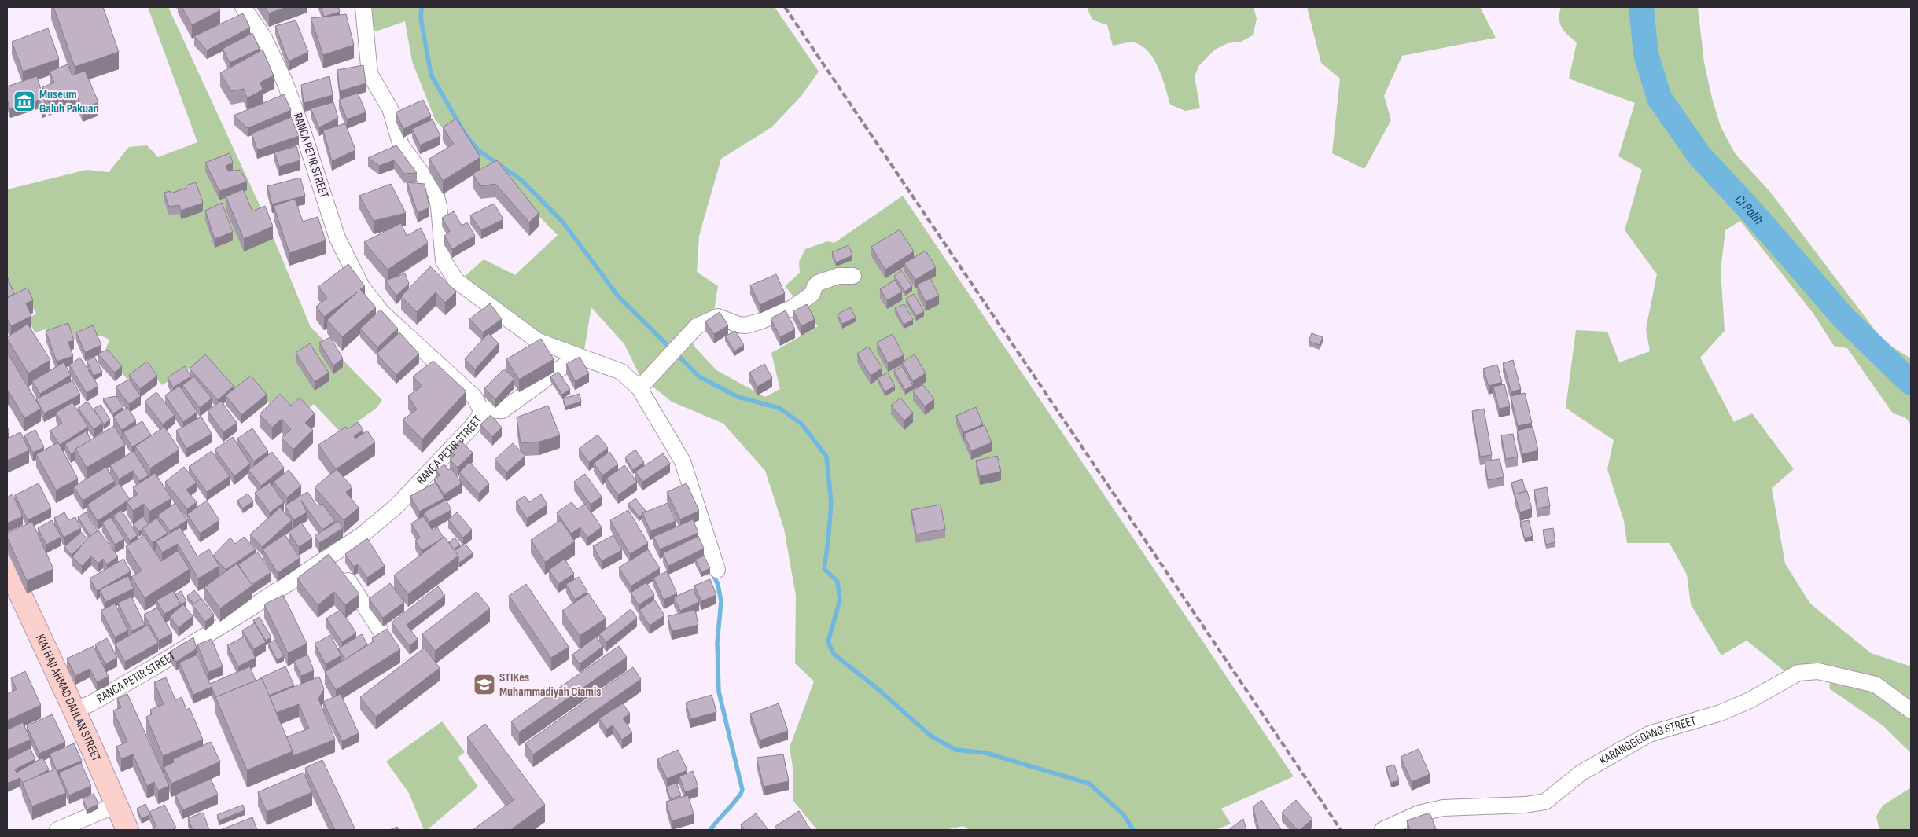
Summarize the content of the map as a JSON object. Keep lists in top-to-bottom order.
{
  "streets": {
    "main road": ["KIAI HAJI AHMAD DAHLAN STREET"],
    "street": ["RANCA PETIR STREET", "KARANGGEDANG STREET"]
  },
  "crossings": [
    ["RANCA PETIR STREET", "KIAI HAJI AHMAD DAHLAN STREET"]
  ],
  "water": ["Ci Palih"],
  "places": {
    "museum": ["Museum Galuh Pakuan"],
    "school or university": ["STIKes Muhammadiyah Ciamis"]
  }
}
